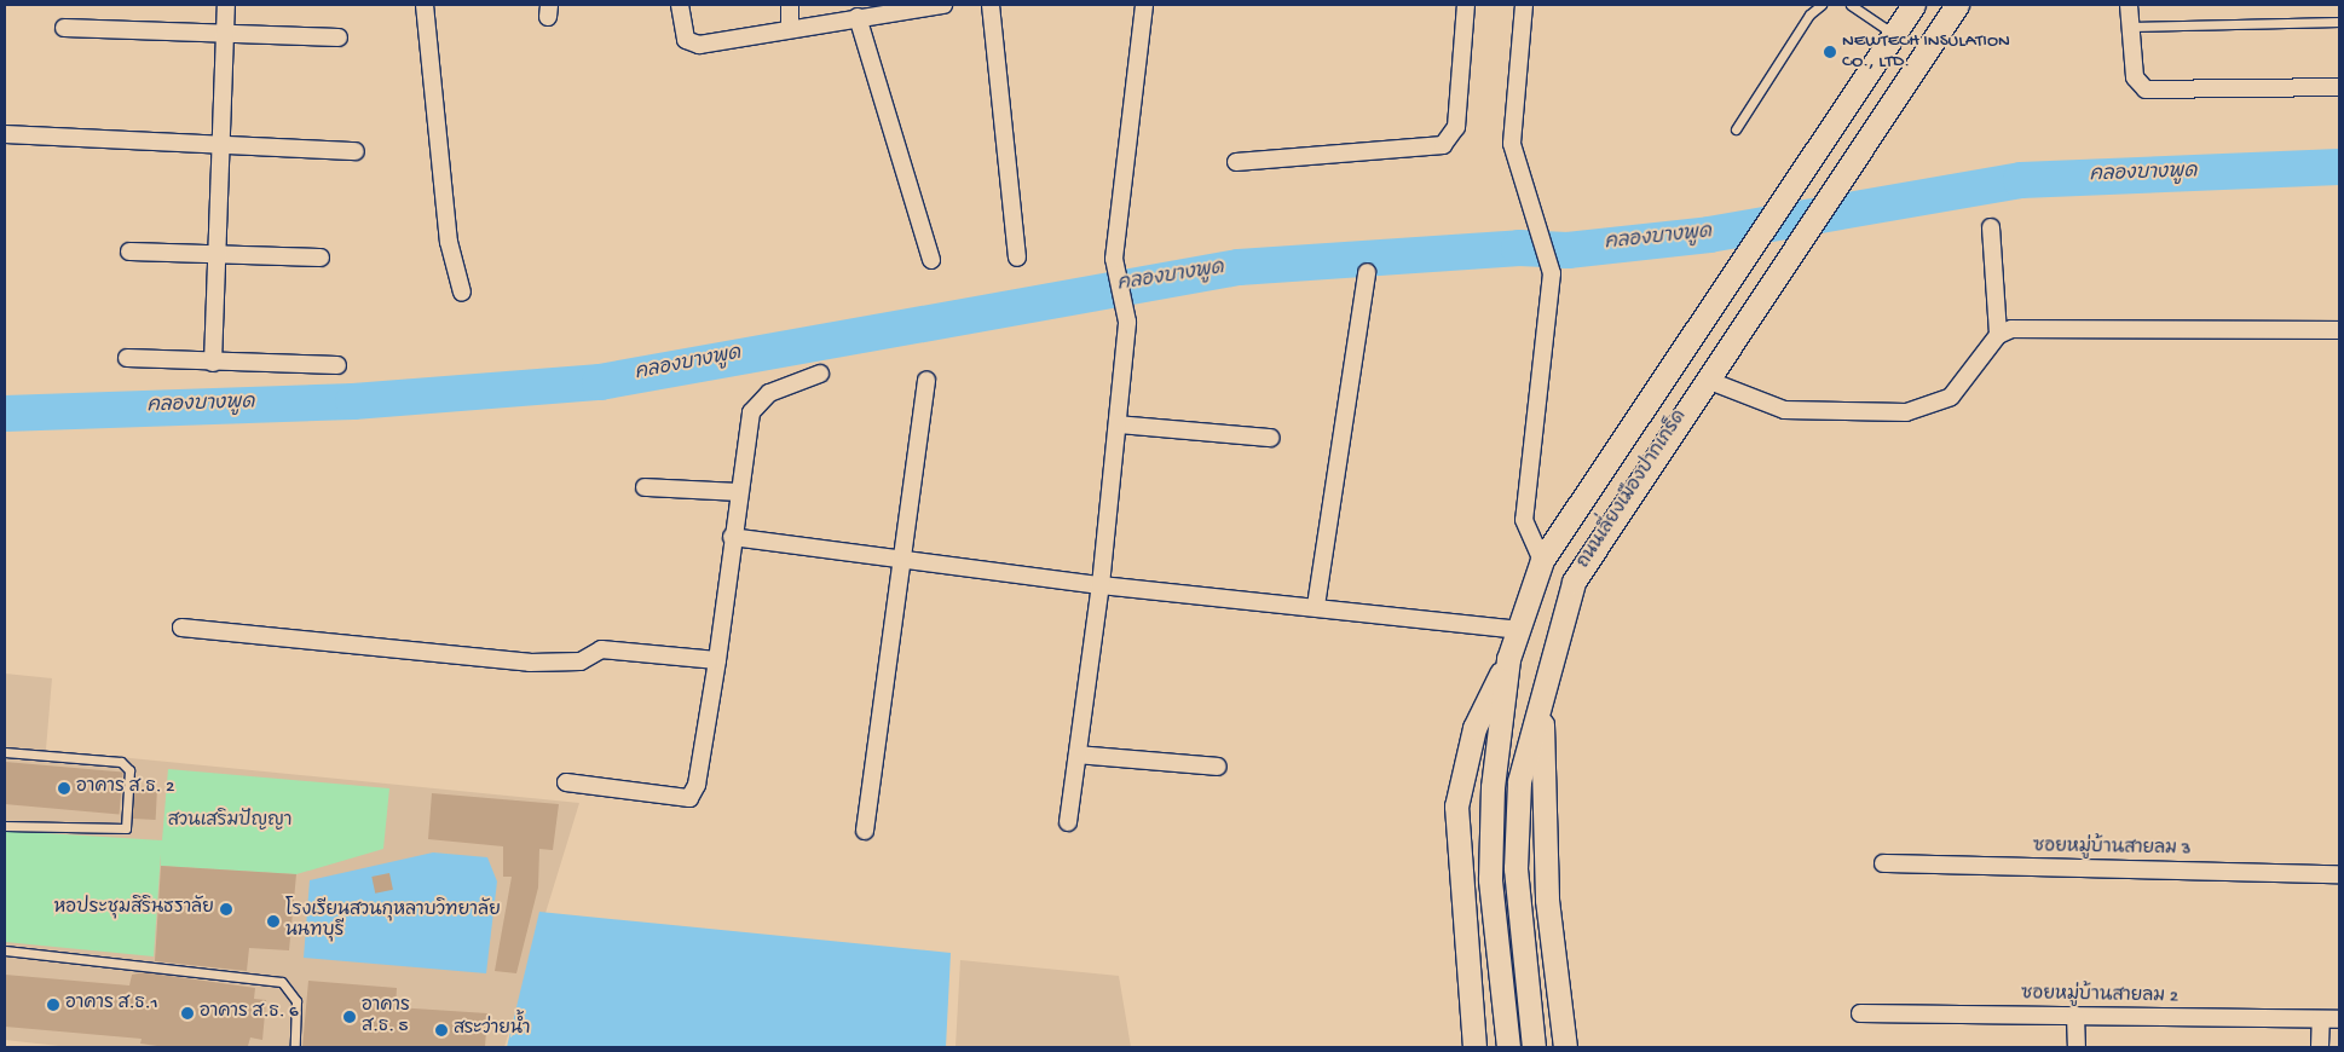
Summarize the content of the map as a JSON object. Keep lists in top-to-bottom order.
{
  "streets": {
    "main road": ["ถนนเลี่ยงเมืองปากเกร็ด"],
    "street": ["ซอยหมู่บ้านสายลม 3", "ซอยหมู่บ้านสายลม 2"]
  },
  "water": ["คลองบางพูด"],
  "parks": ["สวนเสริมปัญญา"],
  "places": [
    "NEWTECH INSULATION CO., LTD.",
    "อาคาร ส.ธ. 2",
    "หอประชุมสิรินธราลัย",
    "โรงเรียนสวนกุหลาบวิทยาลัย นนทบุรี",
    "อาคาร ส.ธ.1",
    "อาคาร ส.ธ. 6",
    "อาคาร ส.ธ. 5",
    "สระว่ายน้ำ"
  ]
}
